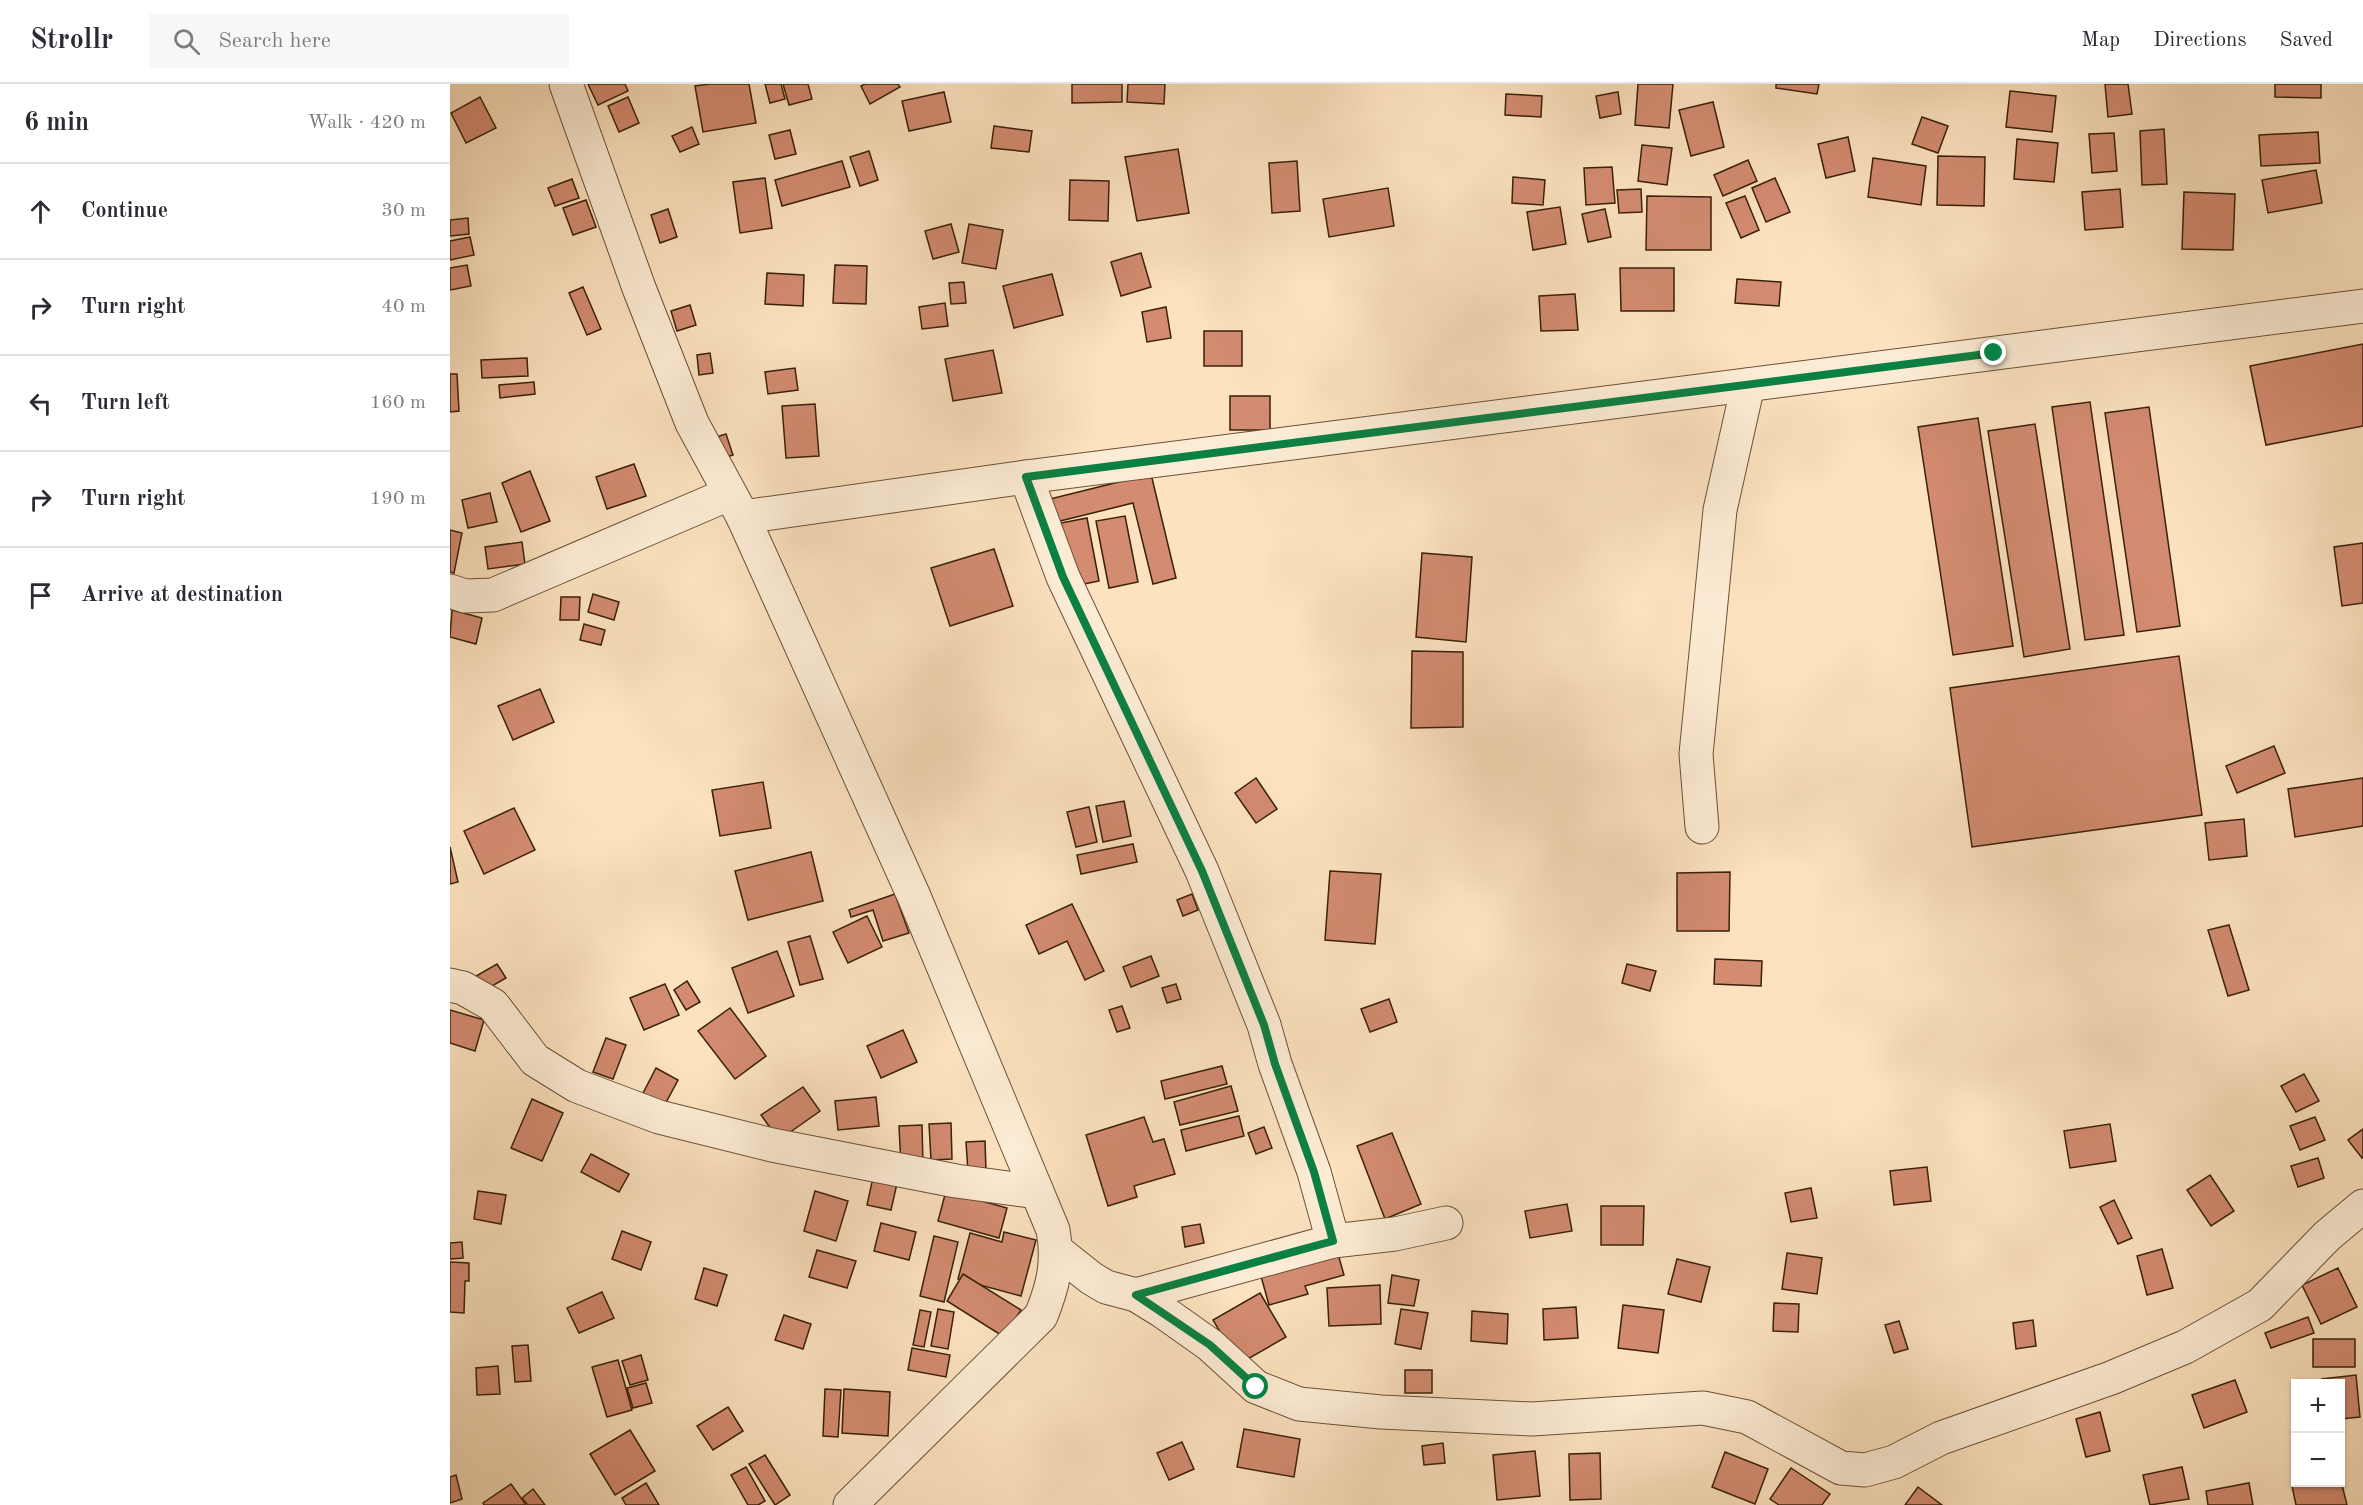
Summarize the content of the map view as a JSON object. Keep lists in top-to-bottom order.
{
  "page": {
    "header": "Strollr",
    "search": "Search here",
    "nav": ["Map", "Directions", "Saved"],
    "heading": ["6 min", "Walk · 420 m"],
    "list": [
      ["Continue", "30 m"],
      ["Turn right", "40 m"],
      ["Turn left", "160 m"],
      ["Turn right", "190 m"],
      "Arrive at destination"
    ],
    "map_buttons": ["+", "−"]
  }
}
